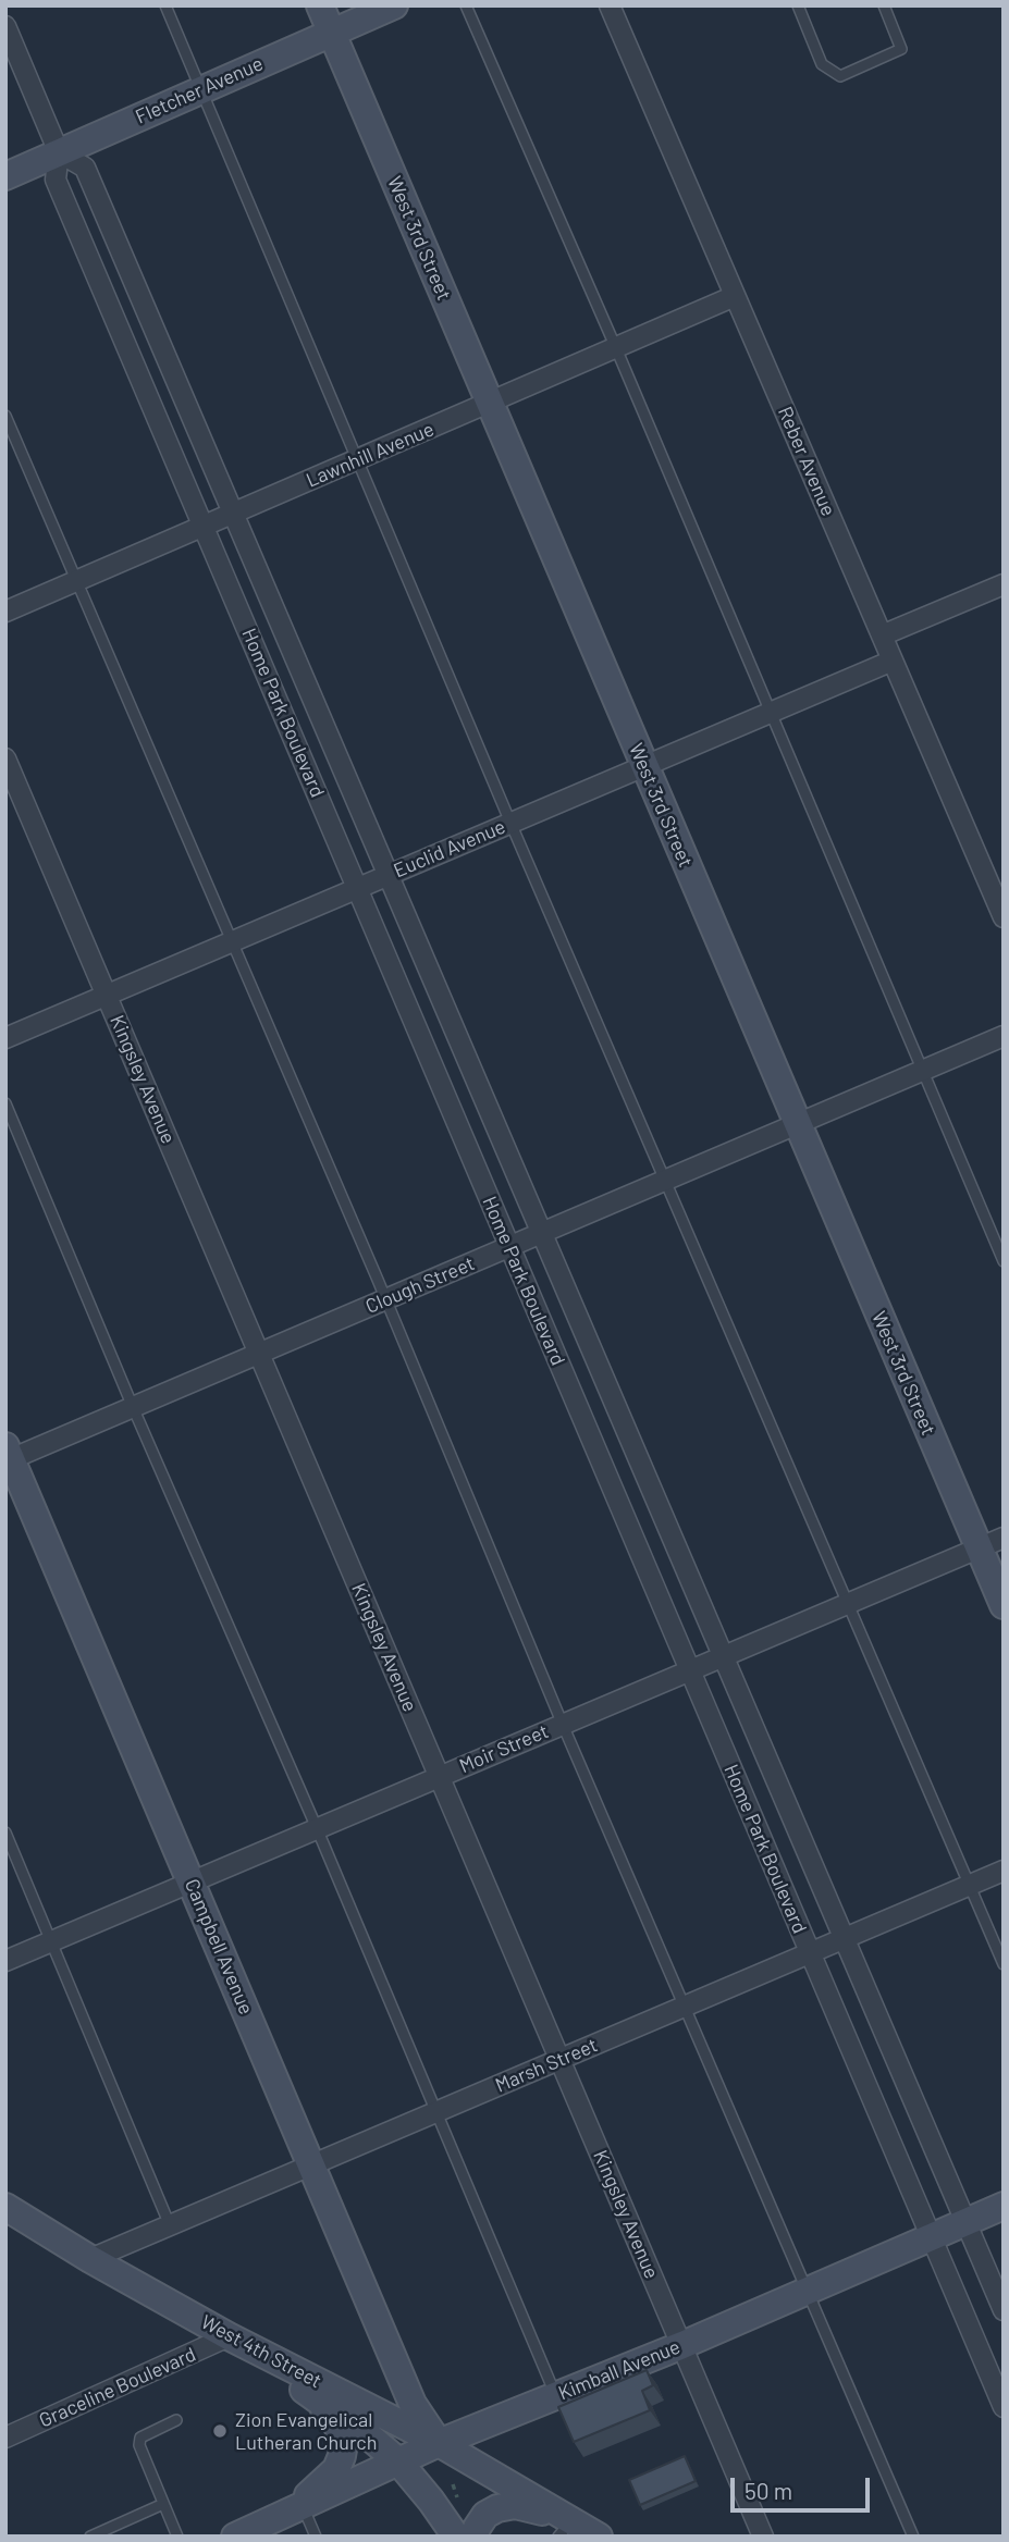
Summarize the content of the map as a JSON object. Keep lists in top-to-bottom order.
{
  "streets": {
    "main road": [
      "Fletcher Avenue",
      "West 3rd Street",
      "Campbell Avenue",
      "West 4th Street",
      "Kimball Avenue"
    ],
    "street": [
      "Lawnhill Avenue",
      "Reber Avenue",
      "Home Park Boulevard",
      "Euclid Avenue",
      "Kingsley Avenue",
      "Clough Street",
      "Moir Street",
      "Marsh Street",
      "Graceline Boulevard"
    ]
  },
  "crossings": [
    ["Fletcher Avenue", "West 3rd Street"],
    ["Fletcher Avenue", "Home Park Boulevard"],
    ["West 3rd Street", "Lawnhill Avenue"],
    ["West 3rd Street", "Euclid Avenue"],
    ["West 3rd Street", "Clough Street"],
    ["West 3rd Street", "Moir Street"],
    ["Lawnhill Avenue", "Reber Avenue"],
    ["Lawnhill Avenue", "Home Park Boulevard"],
    ["Reber Avenue", "Euclid Avenue"],
    ["Home Park Boulevard", "Euclid Avenue"],
    ["Home Park Boulevard", "Clough Street"],
    ["Home Park Boulevard", "Moir Street"],
    ["Home Park Boulevard", "Marsh Street"],
    ["Home Park Boulevard", "Kimball Avenue"],
    ["Euclid Avenue", "Kingsley Avenue"],
    ["Kingsley Avenue", "Clough Street"],
    ["Kingsley Avenue", "Moir Street"],
    ["Kingsley Avenue", "Marsh Street"],
    ["Kingsley Avenue", "Kimball Avenue"],
    ["Clough Street", "Campbell Avenue"],
    ["Moir Street", "Campbell Avenue"],
    ["Campbell Avenue", "Marsh Street"],
    ["Campbell Avenue", "West 4th Street"],
    ["Campbell Avenue", "Kimball Avenue"],
    ["Marsh Street", "West 4th Street"],
    ["West 4th Street", "Kimball Avenue"],
    ["West 4th Street", "Graceline Boulevard"]
  ],
  "places": ["Zion Evangelical Lutheran Church"],
  "scale_bar": "50 m"
}
